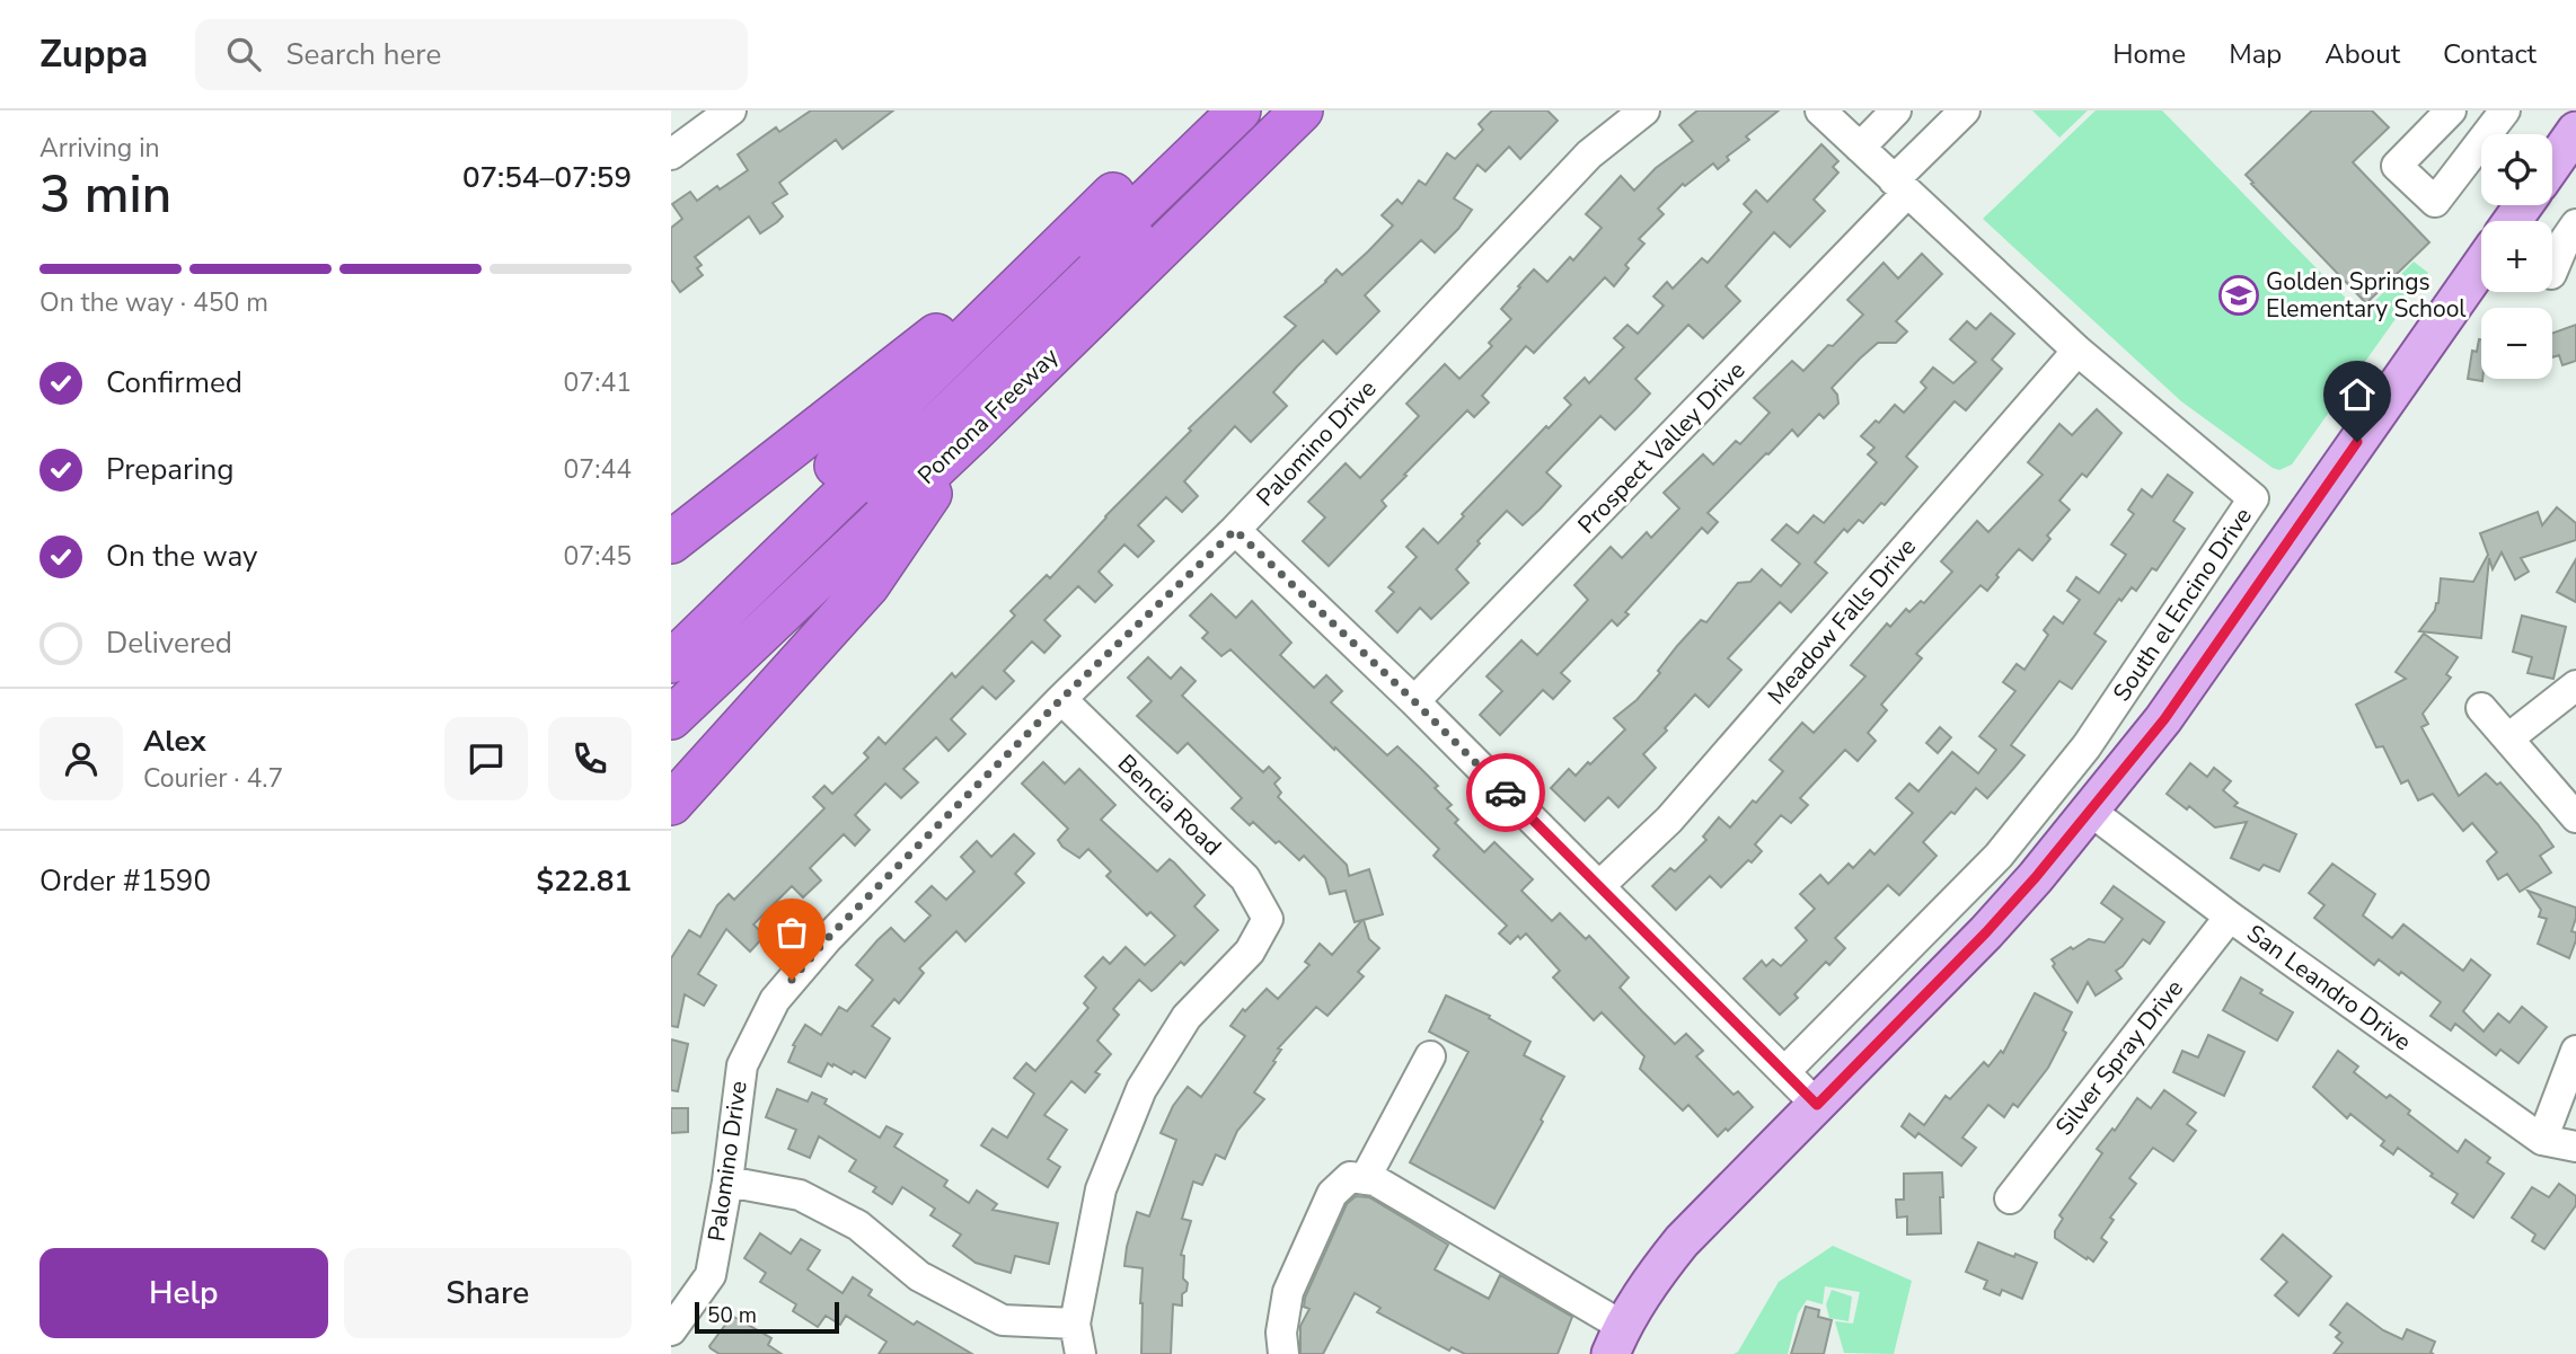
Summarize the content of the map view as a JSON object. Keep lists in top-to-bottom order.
{
  "streets": {
    "highway": ["Pomona Freeway"],
    "street": [
      "Palomino Drive",
      "Prospect Valley Drive",
      "South el Encino Drive",
      "Meadow Falls Drive",
      "Bencia Road",
      "San Leandro Drive",
      "Silver Spray Drive"
    ]
  },
  "crossings": [
    ["Palomino Drive", "Bencia Road"],
    ["Prospect Valley Drive", "South el Encino Drive"],
    ["South el Encino Drive", "Meadow Falls Drive"],
    ["San Leandro Drive", "Silver Spray Drive"]
  ],
  "places": {
    "school or university": ["Golden Springs Elementary School"]
  },
  "scale_bar": "50 m",
  "page": {
    "header": "Zuppa",
    "search": "Search here",
    "nav": [
      "Home",
      "Map",
      "About",
      "Contact"
    ],
    "heading": ["3 min", "Arriving in", "07:54–07:59"],
    "panel": [
      "Alex",
      "Courier · 4.7",
      "Order #1590",
      "$22.81"
    ],
    "map_buttons": ["+", "−"],
    "bar": "On the way · 450 m",
    "list": [
      ["Confirmed", "07:41"],
      ["Preparing", "07:44"],
      ["On the way", "07:45"],
      "Delivered"
    ],
    "buttons": ["Help", "Share"],
    "scale": "50 m"
  }
}
